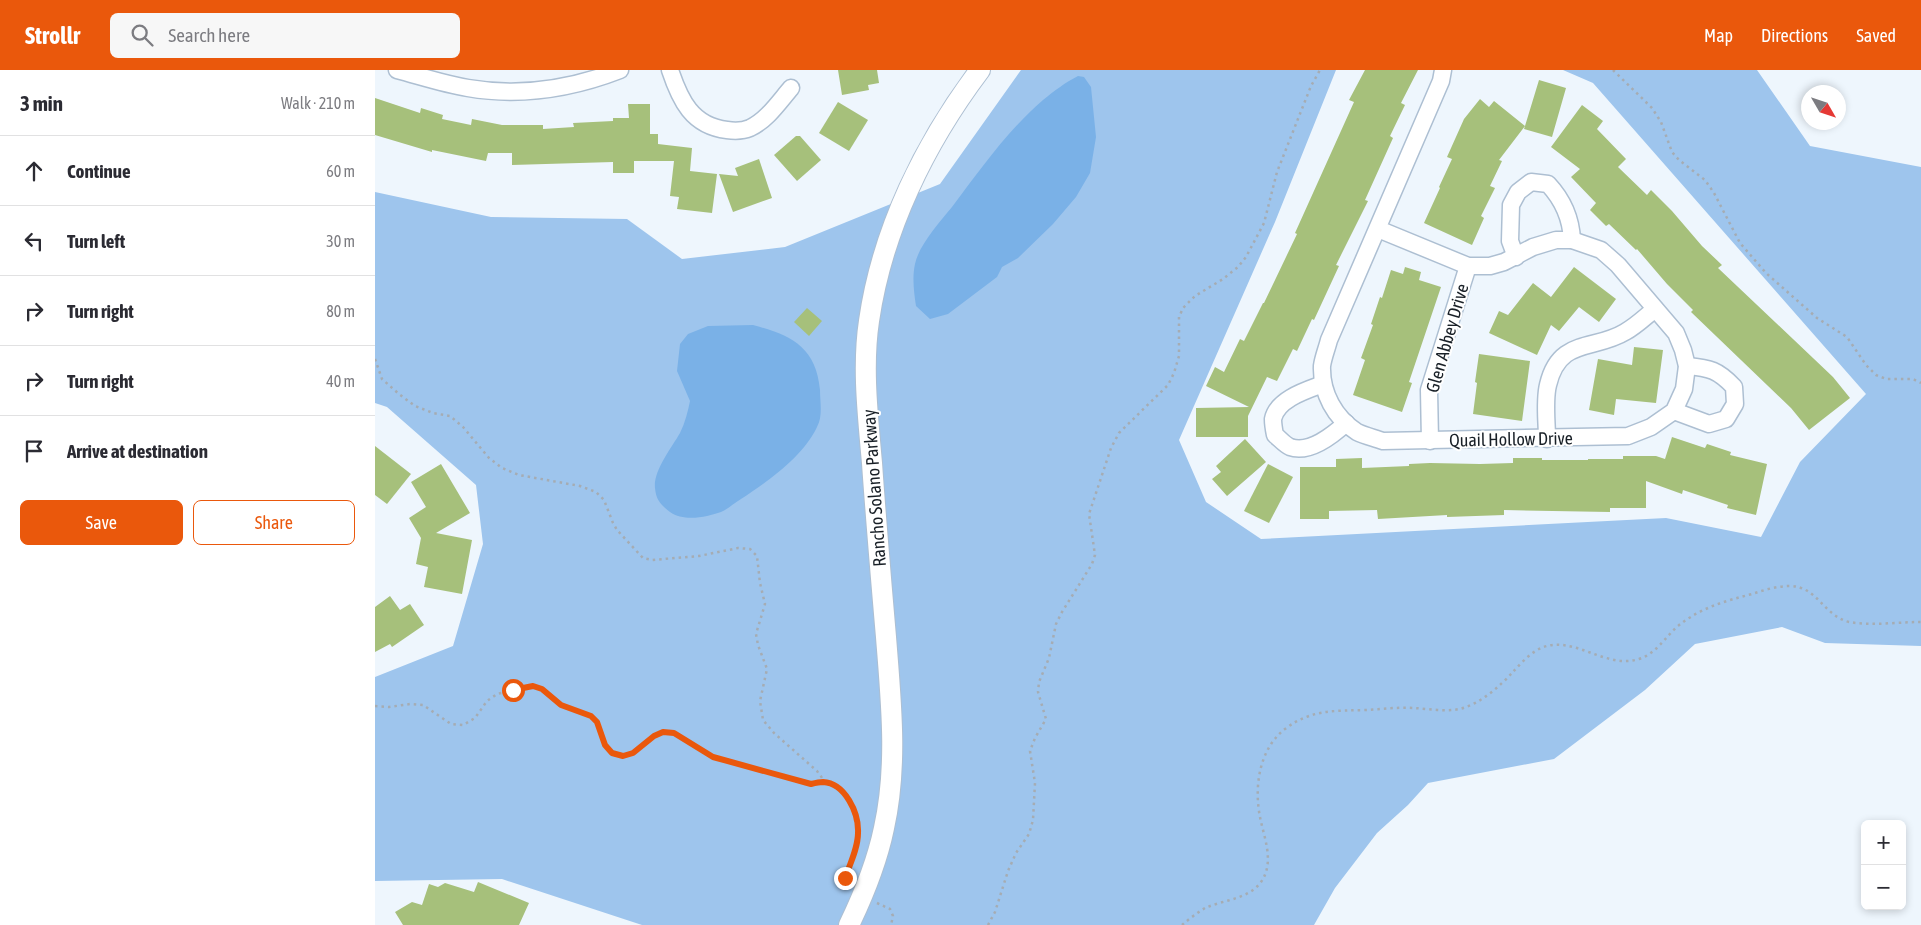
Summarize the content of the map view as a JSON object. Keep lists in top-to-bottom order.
{
  "streets": {
    "street": ["Glen Abbey Drive", "Quail Hollow Drive", "Rancho Solano Parkway"]
  },
  "crossings": [
    ["Glen Abbey Drive", "Quail Hollow Drive"]
  ],
  "north": "bottom right",
  "page": {
    "header": "Strollr",
    "search": "Search here",
    "nav": ["Map", "Directions", "Saved"],
    "heading": ["3 min", "Walk · 210 m"],
    "list": [
      ["Continue", "60 m"],
      ["Turn left", "30 m"],
      ["Turn right", "80 m"],
      ["Turn right", "40 m"],
      "Arrive at destination"
    ],
    "buttons": ["Save", "Share"],
    "map_buttons": ["+", "−"]
  }
}
